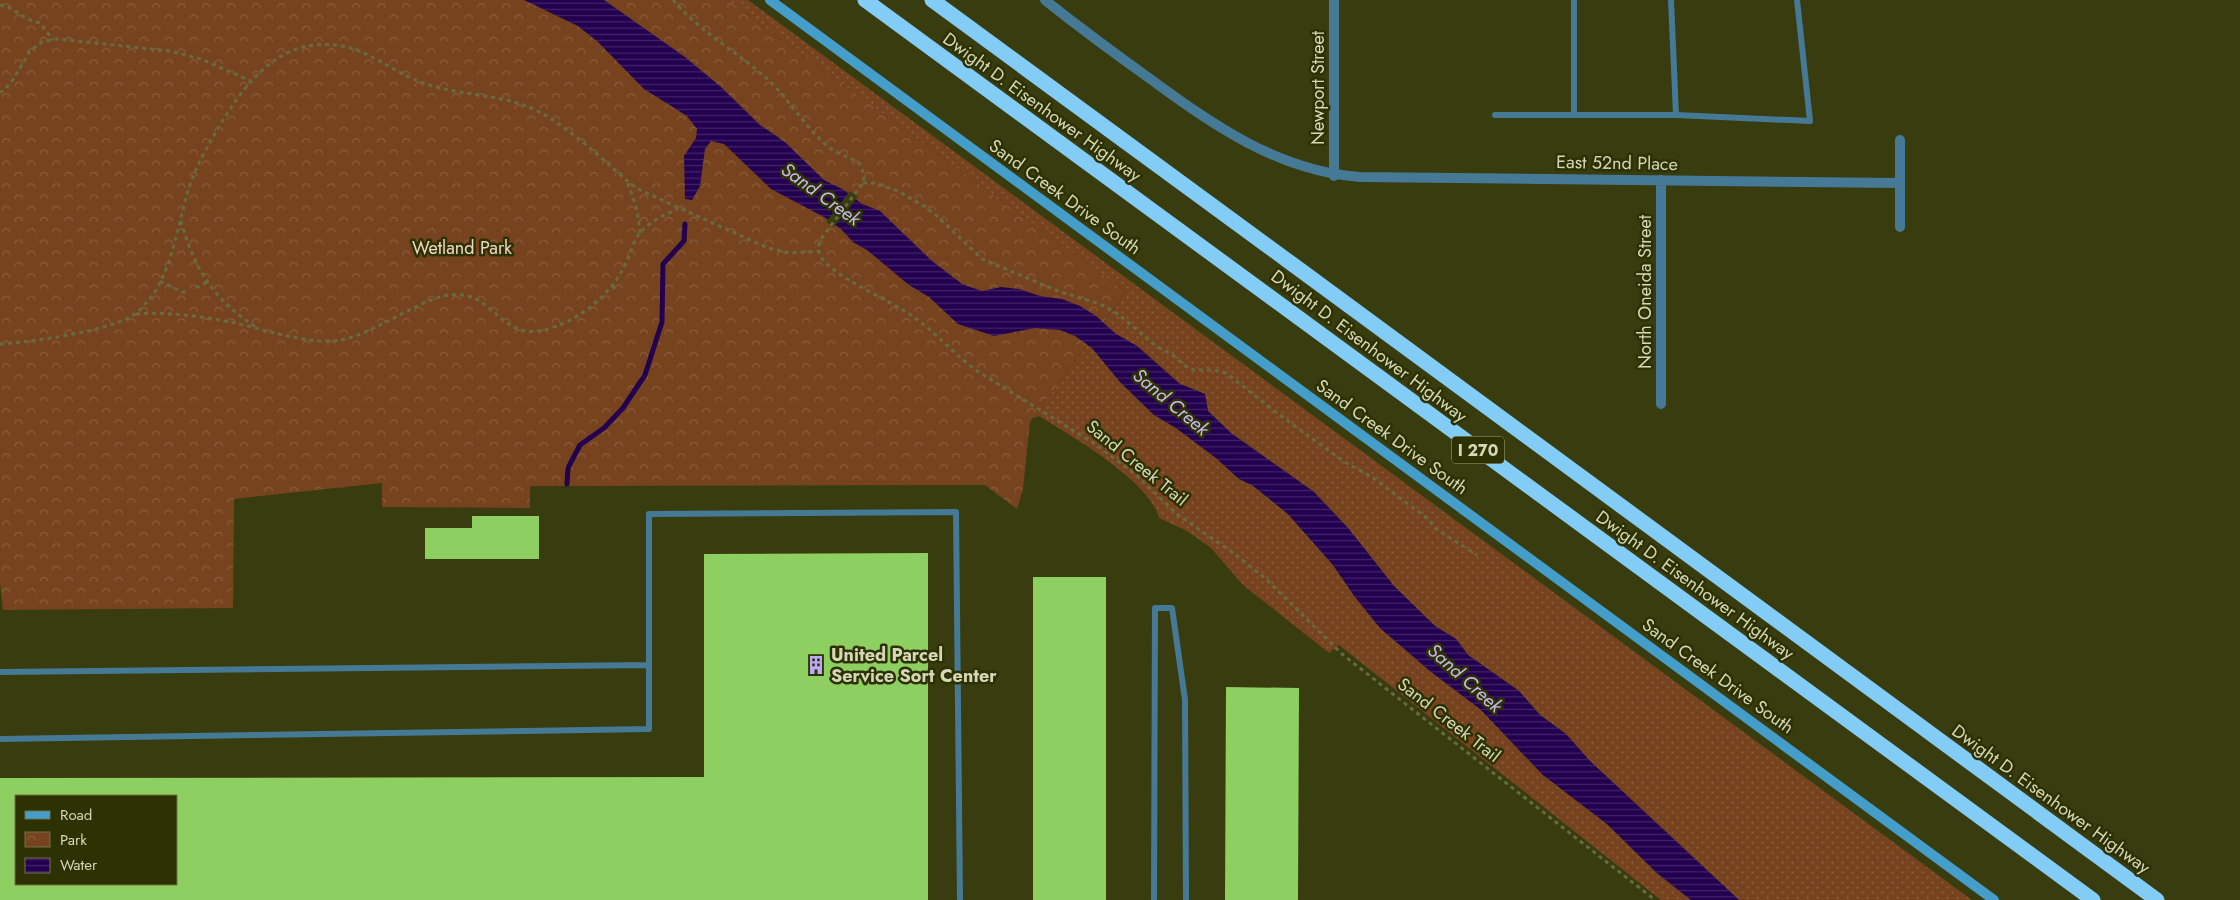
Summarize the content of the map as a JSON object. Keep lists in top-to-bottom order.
{
  "streets": {
    "highway": ["Dwight D. Eisenhower Highway", "I 270"],
    "main road": ["Sand Creek Drive South"],
    "street": ["Newport Street", "East 52nd Place", "North Oneida Street"],
    "path": ["Sand Creek Trail"]
  },
  "crossings": [
    ["Newport Street", "East 52nd Place"],
    ["East 52nd Place", "North Oneida Street"]
  ],
  "water": ["Sand Creek"],
  "parks": ["Wetland Park"],
  "places": {
    "building": ["United Parcel Service Sort Center"]
  },
  "legend": ["Road", "Park", "Water"]
}
